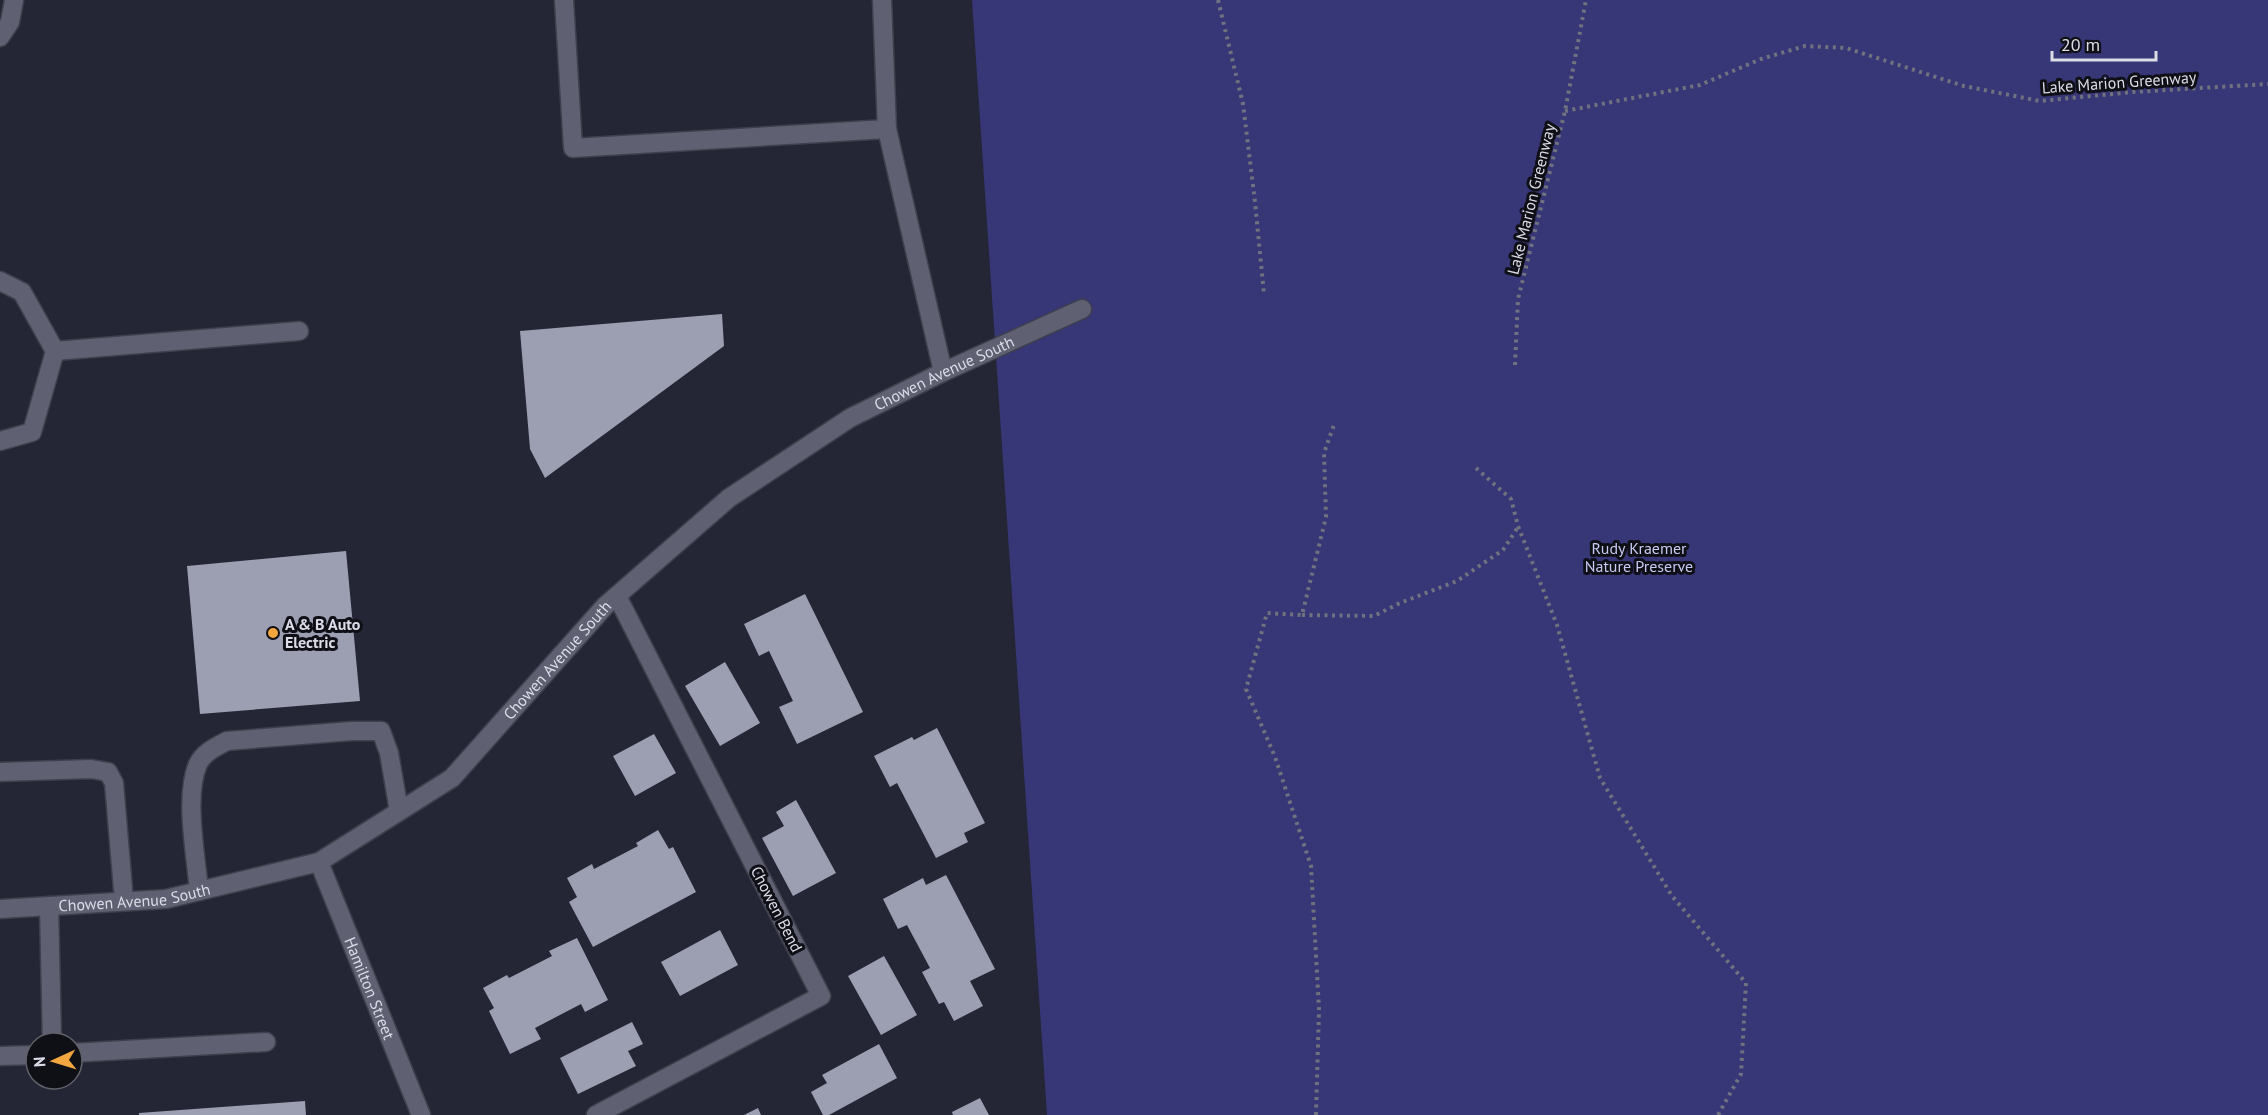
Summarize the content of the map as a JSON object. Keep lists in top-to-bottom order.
{
  "streets": {
    "street": ["Chowen Avenue South", "Chowen Bend", "Hamilton Street"],
    "path": ["Lake Marion Greenway"]
  },
  "crossings": [
    ["Chowen Avenue South", "Chowen Bend"],
    ["Chowen Avenue South", "Hamilton Street"]
  ],
  "parks": ["Rudy Kraemer Nature Preserve"],
  "places": ["A & B Auto Electric"],
  "scale_bar": "20 m",
  "north": "left"
}
